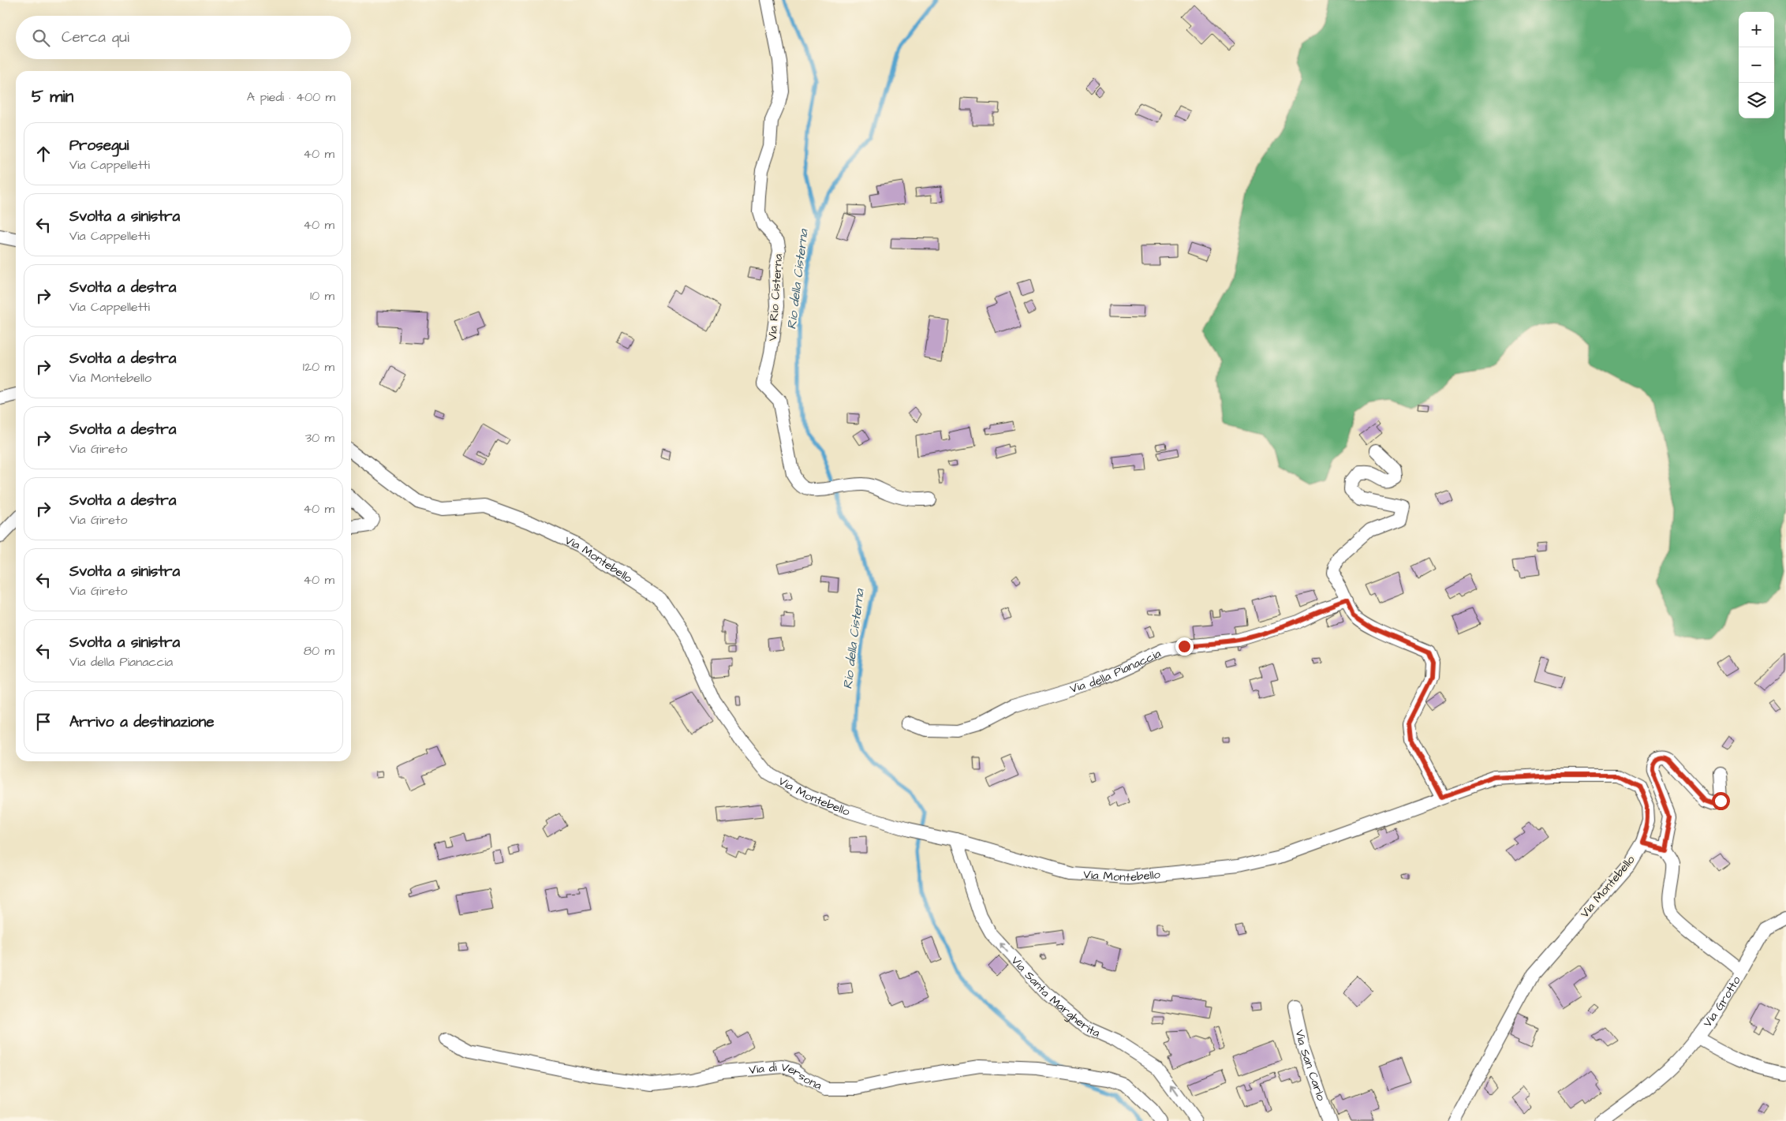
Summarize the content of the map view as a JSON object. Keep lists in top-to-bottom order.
{
  "streets": {
    "street": [
      "Via Rio Cisterna",
      "Via Montebello",
      "Via della Pianaccia",
      "Via Santa Margherita",
      "Via Grotto",
      "Via San Carlo",
      "Via di Versona"
    ]
  },
  "crossings": [
    ["Via Montebello", "Via Santa Margherita"]
  ],
  "one_way": ["Via Santa Margherita"],
  "water": ["Rio della Cisterna"],
  "page": {
    "map_buttons": ["+", "−"],
    "search": "Cerca qui",
    "heading": ["5 min", "A piedi · 400 m"],
    "list": [
      ["Prosegui", "Via Cappelletti", "40 m"],
      ["Svolta a sinistra", "Via Cappelletti", "40 m"],
      ["Svolta a destra", "Via Cappelletti", "10 m"],
      ["Svolta a destra", "Via Montebello", "120 m"],
      ["Svolta a destra", "Via Gireto", "30 m"],
      ["Svolta a destra", "Via Gireto", "40 m"],
      ["Svolta a sinistra", "Via Gireto", "40 m"],
      ["Svolta a sinistra", "Via della Pianaccia", "80 m"],
      "Arrivo a destinazione"
    ]
  }
}
